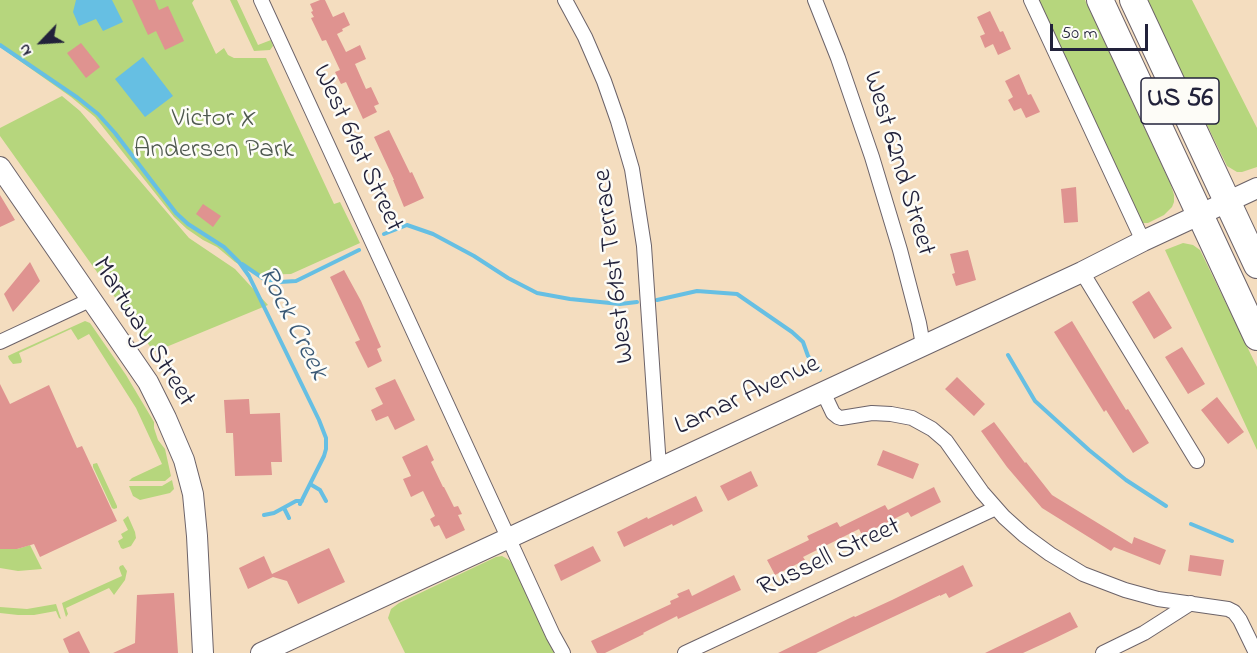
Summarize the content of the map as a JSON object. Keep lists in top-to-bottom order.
{
  "streets": {
    "highway": ["US 56"],
    "street": [
      "West 61st Street",
      "West 62nd Street",
      "West 61st Terrace",
      "Martway Street",
      "Lamar Avenue",
      "Russell Street"
    ]
  },
  "crossings": [
    ["US 56", "Lamar Avenue"],
    ["West 61st Street", "Lamar Avenue"],
    ["West 62nd Street", "Lamar Avenue"],
    ["West 61st Terrace", "Lamar Avenue"]
  ],
  "water": ["Rock Creek"],
  "parks": ["Victor X Andersen Park"],
  "scale_bar": "50 m",
  "north": "bottom left"
}
